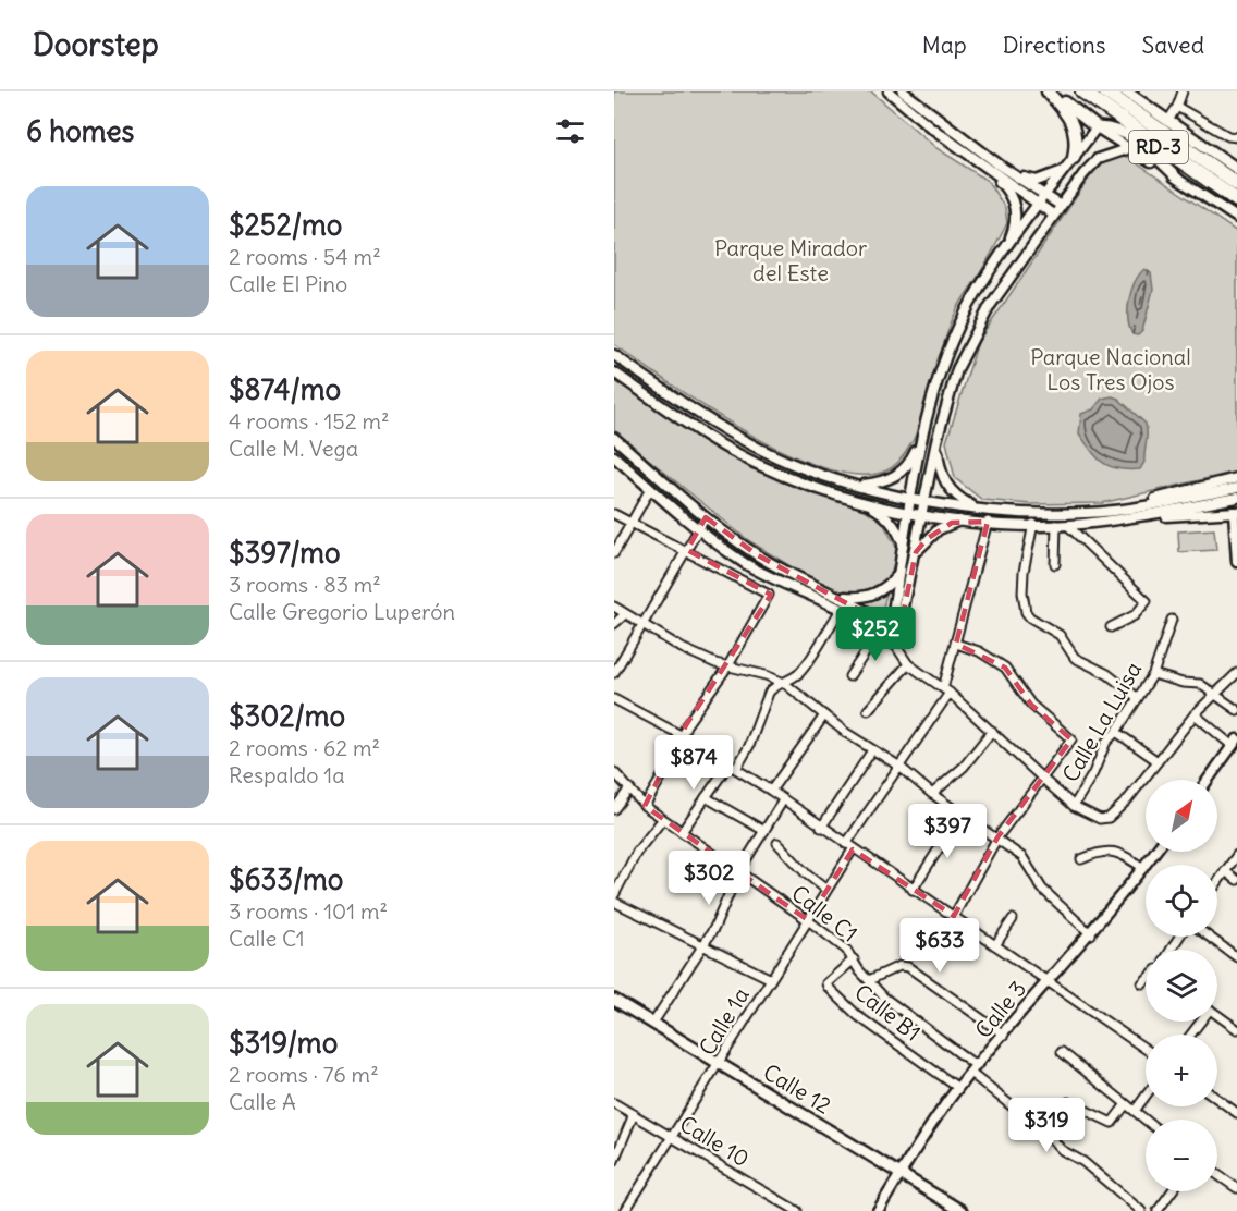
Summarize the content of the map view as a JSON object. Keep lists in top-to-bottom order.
{
  "streets": {
    "highway": ["RD-3"],
    "main road": ["Calle 12"],
    "street": [
      "Calle La Luisa",
      "Calle C1",
      "Calle 3",
      "Calle B1",
      "Calle 1a",
      "Calle 10"
    ]
  },
  "crossings": [
    ["Calle C1", "Calle 3"],
    ["Calle C1", "Calle B1"],
    ["Calle C1", "Calle 1a"],
    ["Calle 3", "Calle B1"],
    ["Calle 3", "Calle 12"],
    ["Calle 1a", "Calle 12"],
    ["Calle 1a", "Calle 10"]
  ],
  "parks": ["Parque Mirador del Este", "Parque Nacional Los Tres Ojos"],
  "north": "top right",
  "page": {
    "header": "Doorstep",
    "nav": ["Map", "Directions", "Saved"],
    "heading": "6 homes",
    "list": [
      {
        "name": "$252/mo",
        "note": "2 rooms · 54 m² · Calle El Pino"
      },
      {
        "name": "$874/mo",
        "note": "4 rooms · 152 m² · Calle M. Vega"
      },
      {
        "name": "$397/mo",
        "note": "3 rooms · 83 m² · Calle Gregorio Luperón"
      },
      {
        "name": "$302/mo",
        "note": "2 rooms · 62 m² · Respaldo 1a"
      },
      {
        "name": "$633/mo",
        "note": "3 rooms · 101 m² · Calle C1"
      },
      {
        "name": "$319/mo",
        "note": "2 rooms · 76 m² · Calle A"
      }
    ],
    "price": [
      "$252",
      "$874",
      "$397",
      "$302",
      "$633",
      "$319"
    ],
    "map_buttons": ["+", "−"]
  }
}
